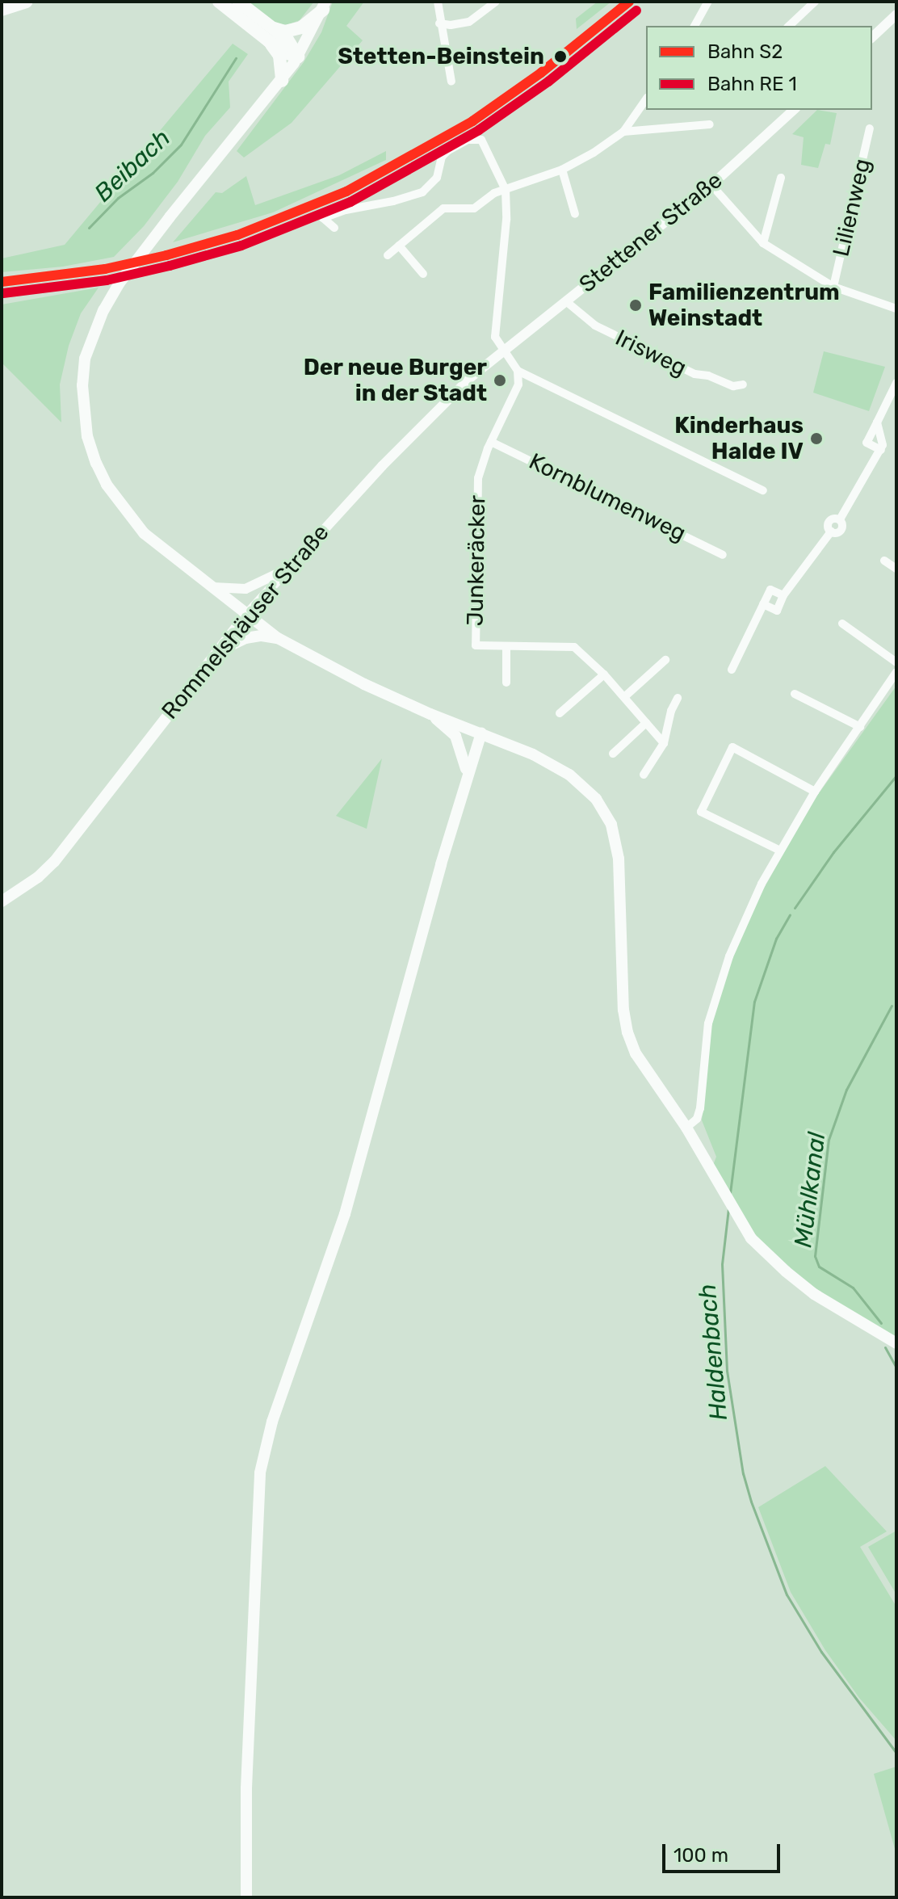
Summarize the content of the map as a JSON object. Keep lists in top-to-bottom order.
{
  "streets": {
    "main road": ["Rommelshäuser Straße"],
    "street": [
      "Lilienweg",
      "Stettener Straße",
      "Irisweg",
      "Kornblumenweg",
      "Junkeräcker"
    ]
  },
  "crossings": [
    ["Stettener Straße", "Irisweg"],
    ["Stettener Straße", "Rommelshäuser Straße"],
    ["Kornblumenweg", "Junkeräcker"]
  ],
  "water": ["Beibach", "Mühlkanal", "Haldenbach"],
  "places": [
    "Stetten-Beinstein",
    "Familienzentrum Weinstadt",
    "Der neue Burger in der Stadt",
    "Kinderhaus Halde IV"
  ],
  "lines": ["rail line S2"],
  "legend": ["Bahn S2", "Bahn RE 1"],
  "scale_bar": "100 m"
}
